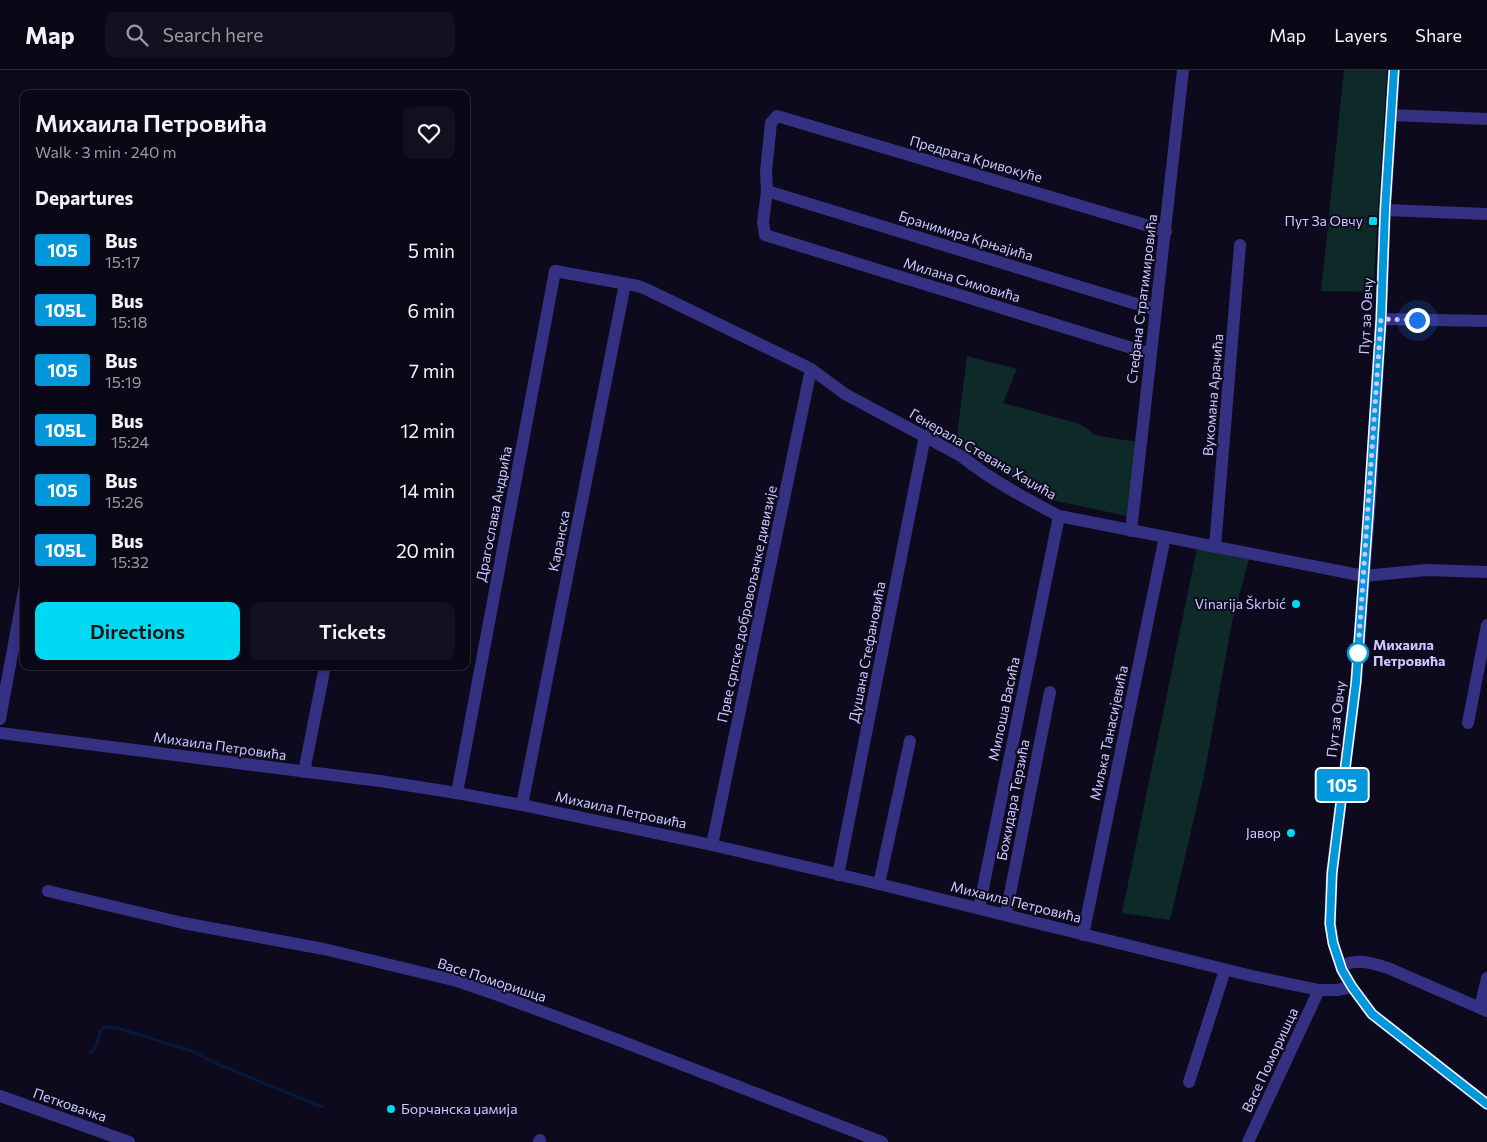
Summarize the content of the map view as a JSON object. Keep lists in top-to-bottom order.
{
  "streets": {
    "street": [
      "Предрага Кривокуће",
      "Бранимира Крњајића",
      "Милана Симовића",
      "Стефана Стратимировића",
      "Пут за Овчу",
      "Вукомана Арачића",
      "Генерала Стевана Хаџића",
      "Драгослава Андрића",
      "Каранска",
      "Прве српске добровољачке дивизије",
      "Душана Стефановића",
      "Милоша Васића",
      "Миљка Танасијевића",
      "Михаила Петровића",
      "Божидара Терзића",
      "Васе Поморишца",
      "Петковачка"
    ]
  },
  "crossings": [
    ["Предрага Кривокуће", "Бранимира Крњајића"],
    ["Предрага Кривокуће", "Милана Симовића"],
    ["Предрага Кривокуће", "Стефана Стратимировића"],
    ["Бранимира Крњајића", "Милана Симовића"],
    ["Бранимира Крњајића", "Стефана Стратимировића"],
    ["Милана Симовића", "Стефана Стратимировића"],
    ["Стефана Стратимировића", "Генерала Стевана Хаџића"],
    ["Пут за Овчу", "Генерала Стевана Хаџића"],
    ["Пут за Овчу", "Михаила Петровића"],
    ["Вукомана Арачића", "Генерала Стевана Хаџића"],
    ["Генерала Стевана Хаџића", "Драгослава Андрића"],
    ["Генерала Стевана Хаџића", "Каранска"],
    ["Генерала Стевана Хаџића", "Прве српске добровољачке дивизије"],
    ["Генерала Стевана Хаџића", "Душана Стефановића"],
    ["Генерала Стевана Хаџића", "Милоша Васића"],
    ["Генерала Стевана Хаџића", "Миљка Танасијевића"],
    ["Драгослава Андрића", "Михаила Петровића"],
    ["Каранска", "Михаила Петровића"],
    ["Прве српске добровољачке дивизије", "Михаила Петровића"],
    ["Душана Стефановића", "Михаила Петровића"],
    ["Милоша Васића", "Михаила Петровића"],
    ["Миљка Танасијевића", "Михаила Петровића"],
    ["Михаила Петровића", "Божидара Терзића"],
    ["Михаила Петровића", "Васе Поморишца"]
  ],
  "places": {
    "transit": ["Пут За Овчу"],
    "other": [
      "Vinarija Škrbić",
      "Михаила Петровића",
      "Јавор",
      "Борчанска џамија"
    ]
  },
  "lines": ["bus line 105"],
  "page": {
    "header": "Map",
    "search": "Search here",
    "nav": ["Map", "Layers", "Share"],
    "on_map": "105",
    "heading": [
      ["Михаила Петровића", "Walk · 3 min · 240 m"],
      "Departures"
    ],
    "list": [
      {
        "mark": "105",
        "name": "Bus",
        "note": "15:17",
        "value": "5 min"
      },
      {
        "mark": "105L",
        "name": "Bus",
        "note": "15:18",
        "value": "6 min"
      },
      {
        "mark": "105",
        "name": "Bus",
        "note": "15:19",
        "value": "7 min"
      },
      {
        "mark": "105L",
        "name": "Bus",
        "note": "15:24",
        "value": "12 min"
      },
      {
        "mark": "105",
        "name": "Bus",
        "note": "15:26",
        "value": "14 min"
      },
      {
        "mark": "105L",
        "name": "Bus",
        "note": "15:32",
        "value": "20 min"
      }
    ],
    "buttons": ["Directions", "Tickets"]
  }
}
